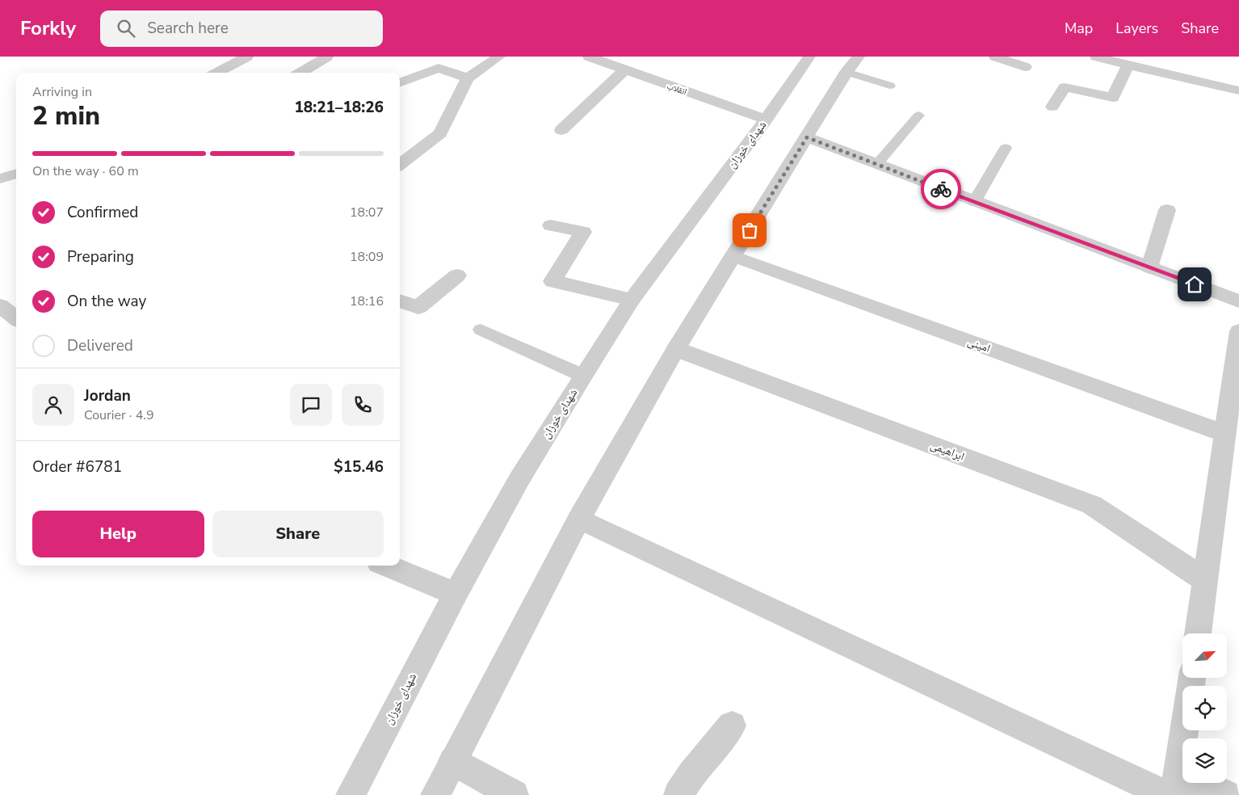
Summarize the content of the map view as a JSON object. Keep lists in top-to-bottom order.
{
  "streets": {
    "street": [
      "انقلاب",
      "شهدای خوزان",
      "امینی",
      "ابراهیمی"
    ]
  },
  "crossings": [
    ["انقلاب", "شهدای خوزان"]
  ],
  "north": "top right",
  "page": {
    "header": "Forkly",
    "search": "Search here",
    "nav": ["Map", "Layers", "Share"],
    "heading": ["2 min", "Arriving in", "18:21–18:26"],
    "panel": [
      "Jordan",
      "Courier · 4.9",
      "Order #6781",
      "$15.46"
    ],
    "bar": "On the way · 60 m",
    "list": [
      ["Confirmed", "18:07"],
      ["Preparing", "18:09"],
      ["On the way", "18:16"],
      "Delivered"
    ],
    "buttons": ["Help", "Share"]
  }
}
